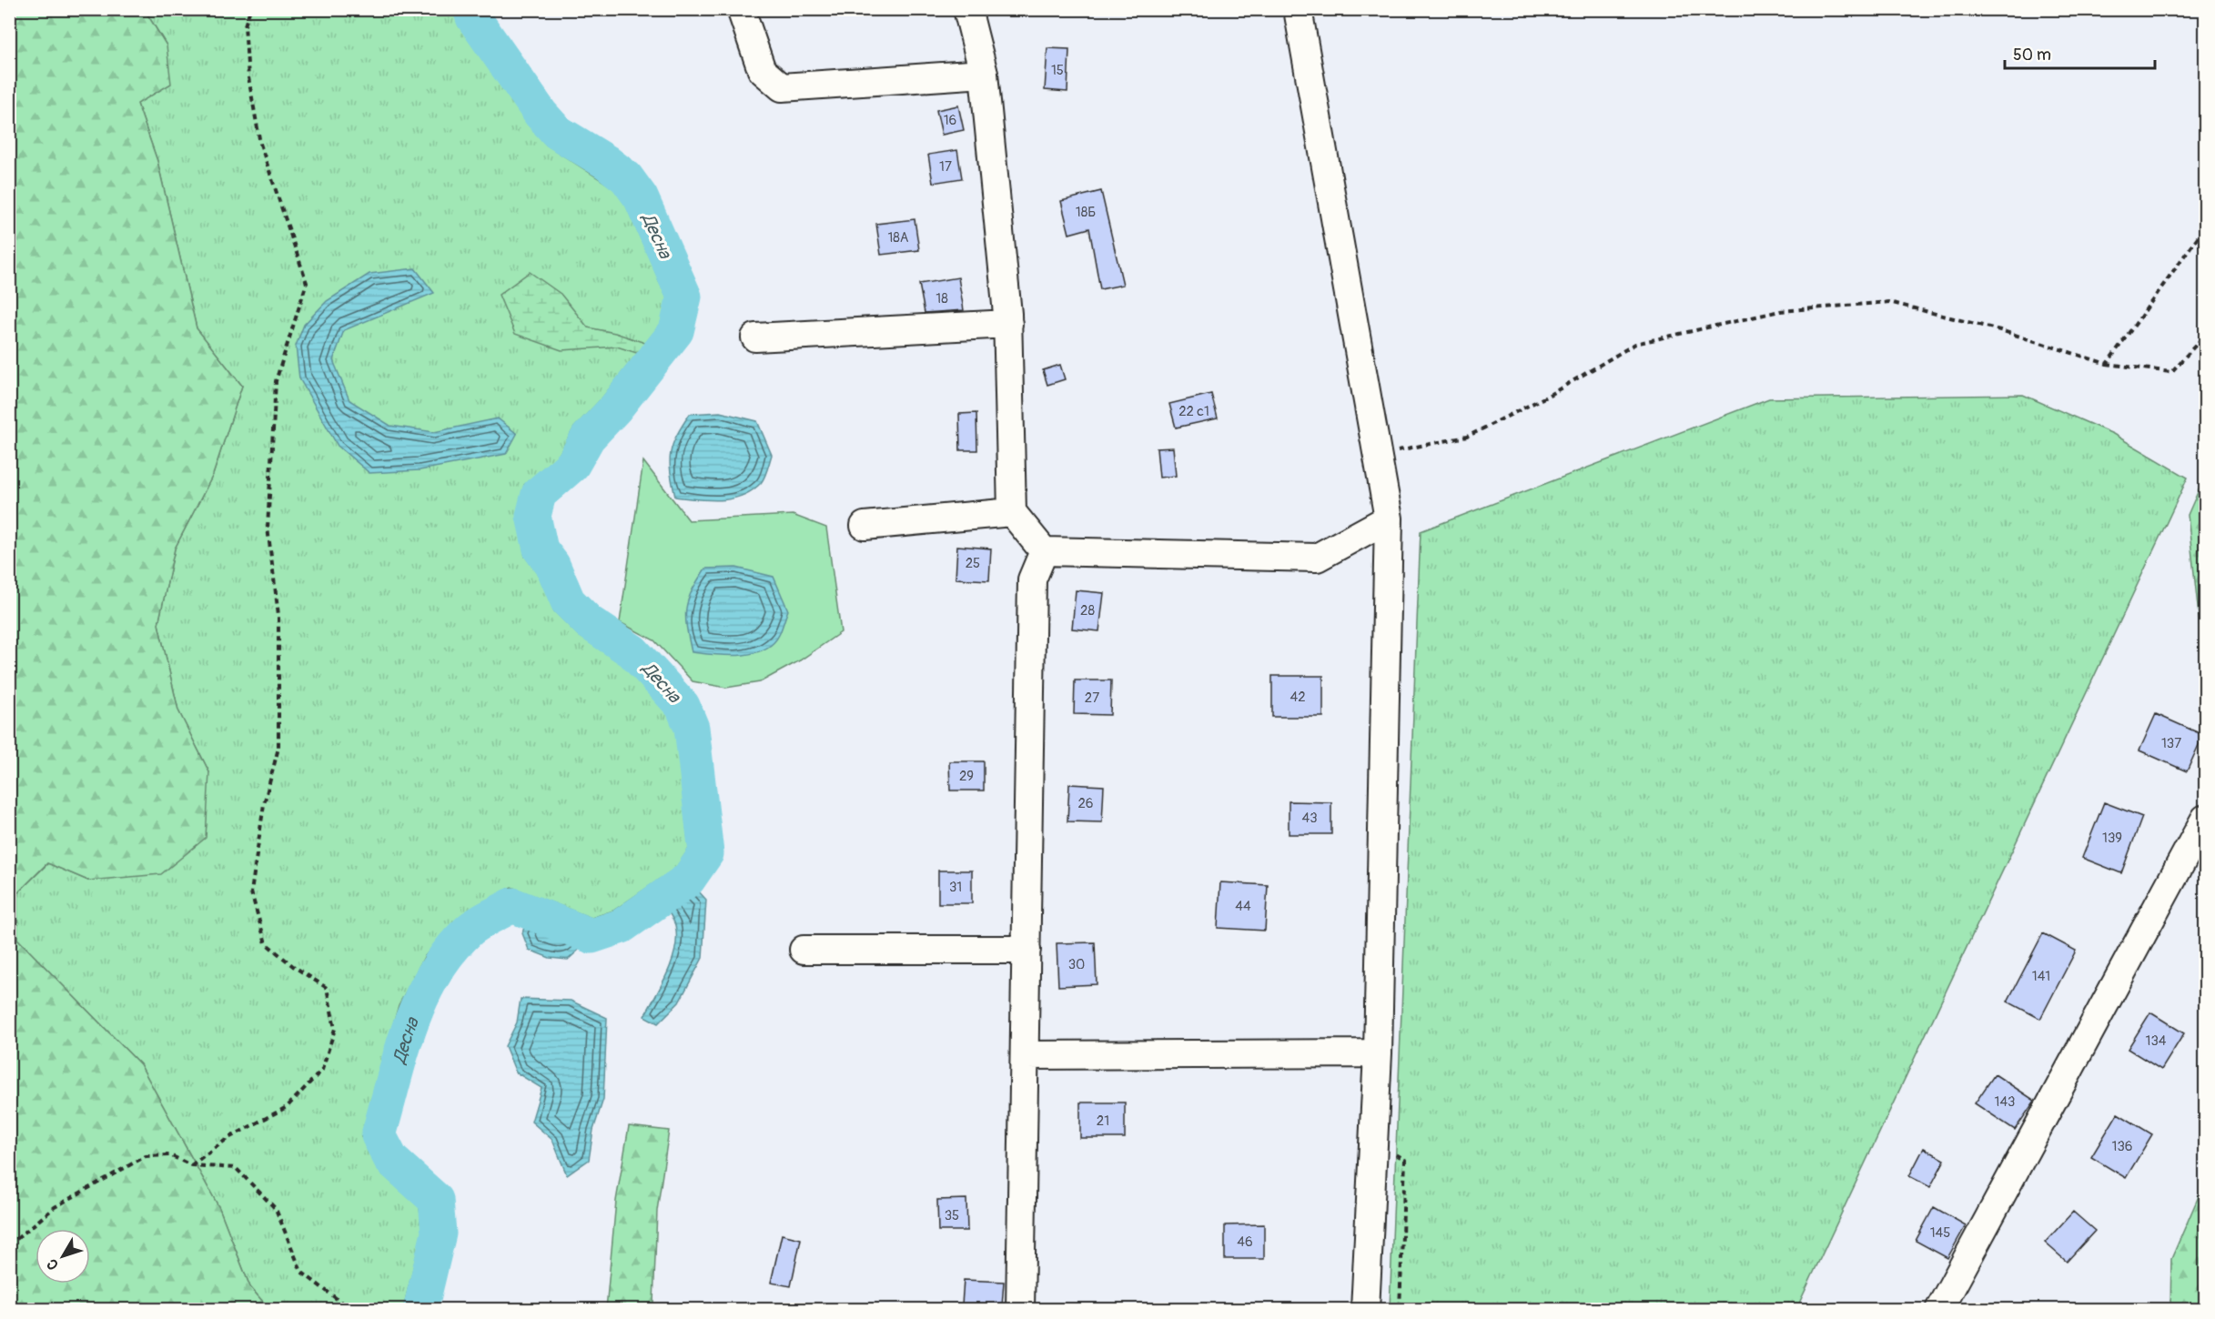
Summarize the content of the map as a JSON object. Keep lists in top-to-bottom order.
{
  "water": ["Десна"],
  "house_numbers": [
    "15",
    "16",
    "17",
    "18Б",
    "18А",
    "18",
    "22 с1",
    "25",
    "28",
    "42",
    "27",
    "137",
    "29",
    "26",
    "43",
    "139",
    "31",
    "44",
    "30",
    "141",
    "134",
    "143",
    "21",
    "136",
    "35",
    "145",
    "46"
  ],
  "scale_bar": "50 m",
  "north": "bottom left"
}
